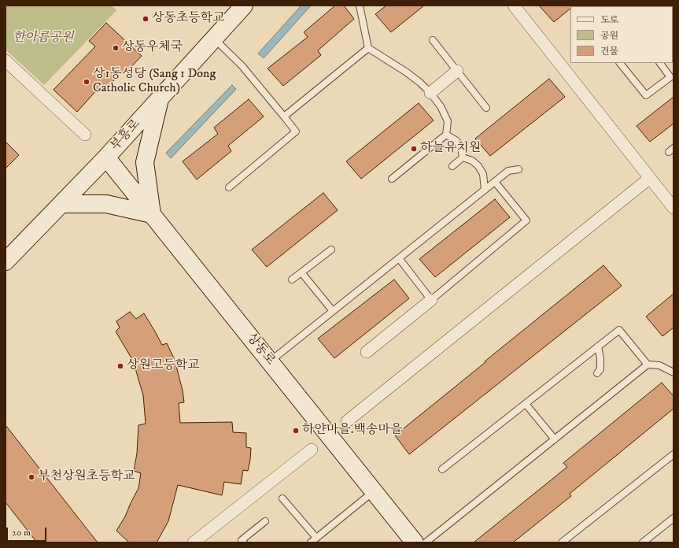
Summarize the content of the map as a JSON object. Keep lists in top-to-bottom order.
{
  "streets": {
    "street": ["부흥로", "상동로"]
  },
  "crossings": [
    ["부흥로", "상동로"]
  ],
  "parks": ["한아름공원"],
  "places": [
    "상동초등학교",
    "상동우체국",
    "상1동성당 (Sang 1 Dong Catholic Church)",
    "하늘유치원",
    "상원고등학교",
    "하얀마을.백송마을",
    "부천상원초등학교"
  ],
  "legend": ["도로", "공원", "건물"],
  "scale_bar": "20 m"
}
